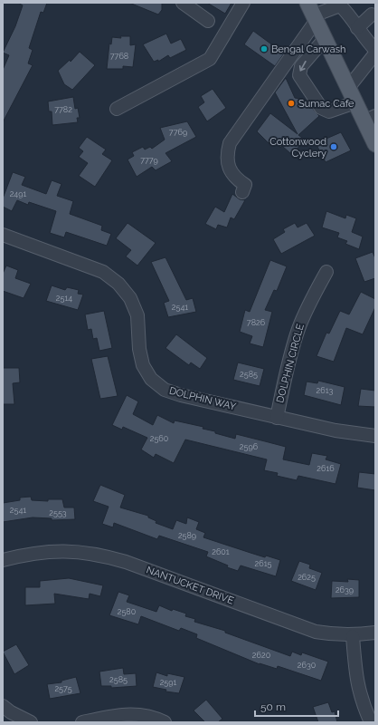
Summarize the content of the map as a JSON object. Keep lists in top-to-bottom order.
{
  "streets": {
    "street": ["DOLPHIN CIRCLE", "DOLPHIN WAY", "NANTUCKET DRIVE"]
  },
  "crossings": [
    ["DOLPHIN CIRCLE", "DOLPHIN WAY"]
  ],
  "places": ["Bengal Carwash", "Sumac Cafe", "Cottonwood Cyclery"],
  "house_numbers": [
    "7768",
    "7782",
    "7769",
    "7779",
    "2491",
    "2514",
    "2541",
    "7826",
    "2585",
    "2613",
    "2560",
    "2596",
    "2616",
    "2541",
    "2553",
    "2589",
    "2601",
    "2615",
    "2625",
    "2639",
    "2580",
    "2620",
    "2630",
    "2585",
    "2591",
    "2575"
  ],
  "scale_bar": "50 m"
}
